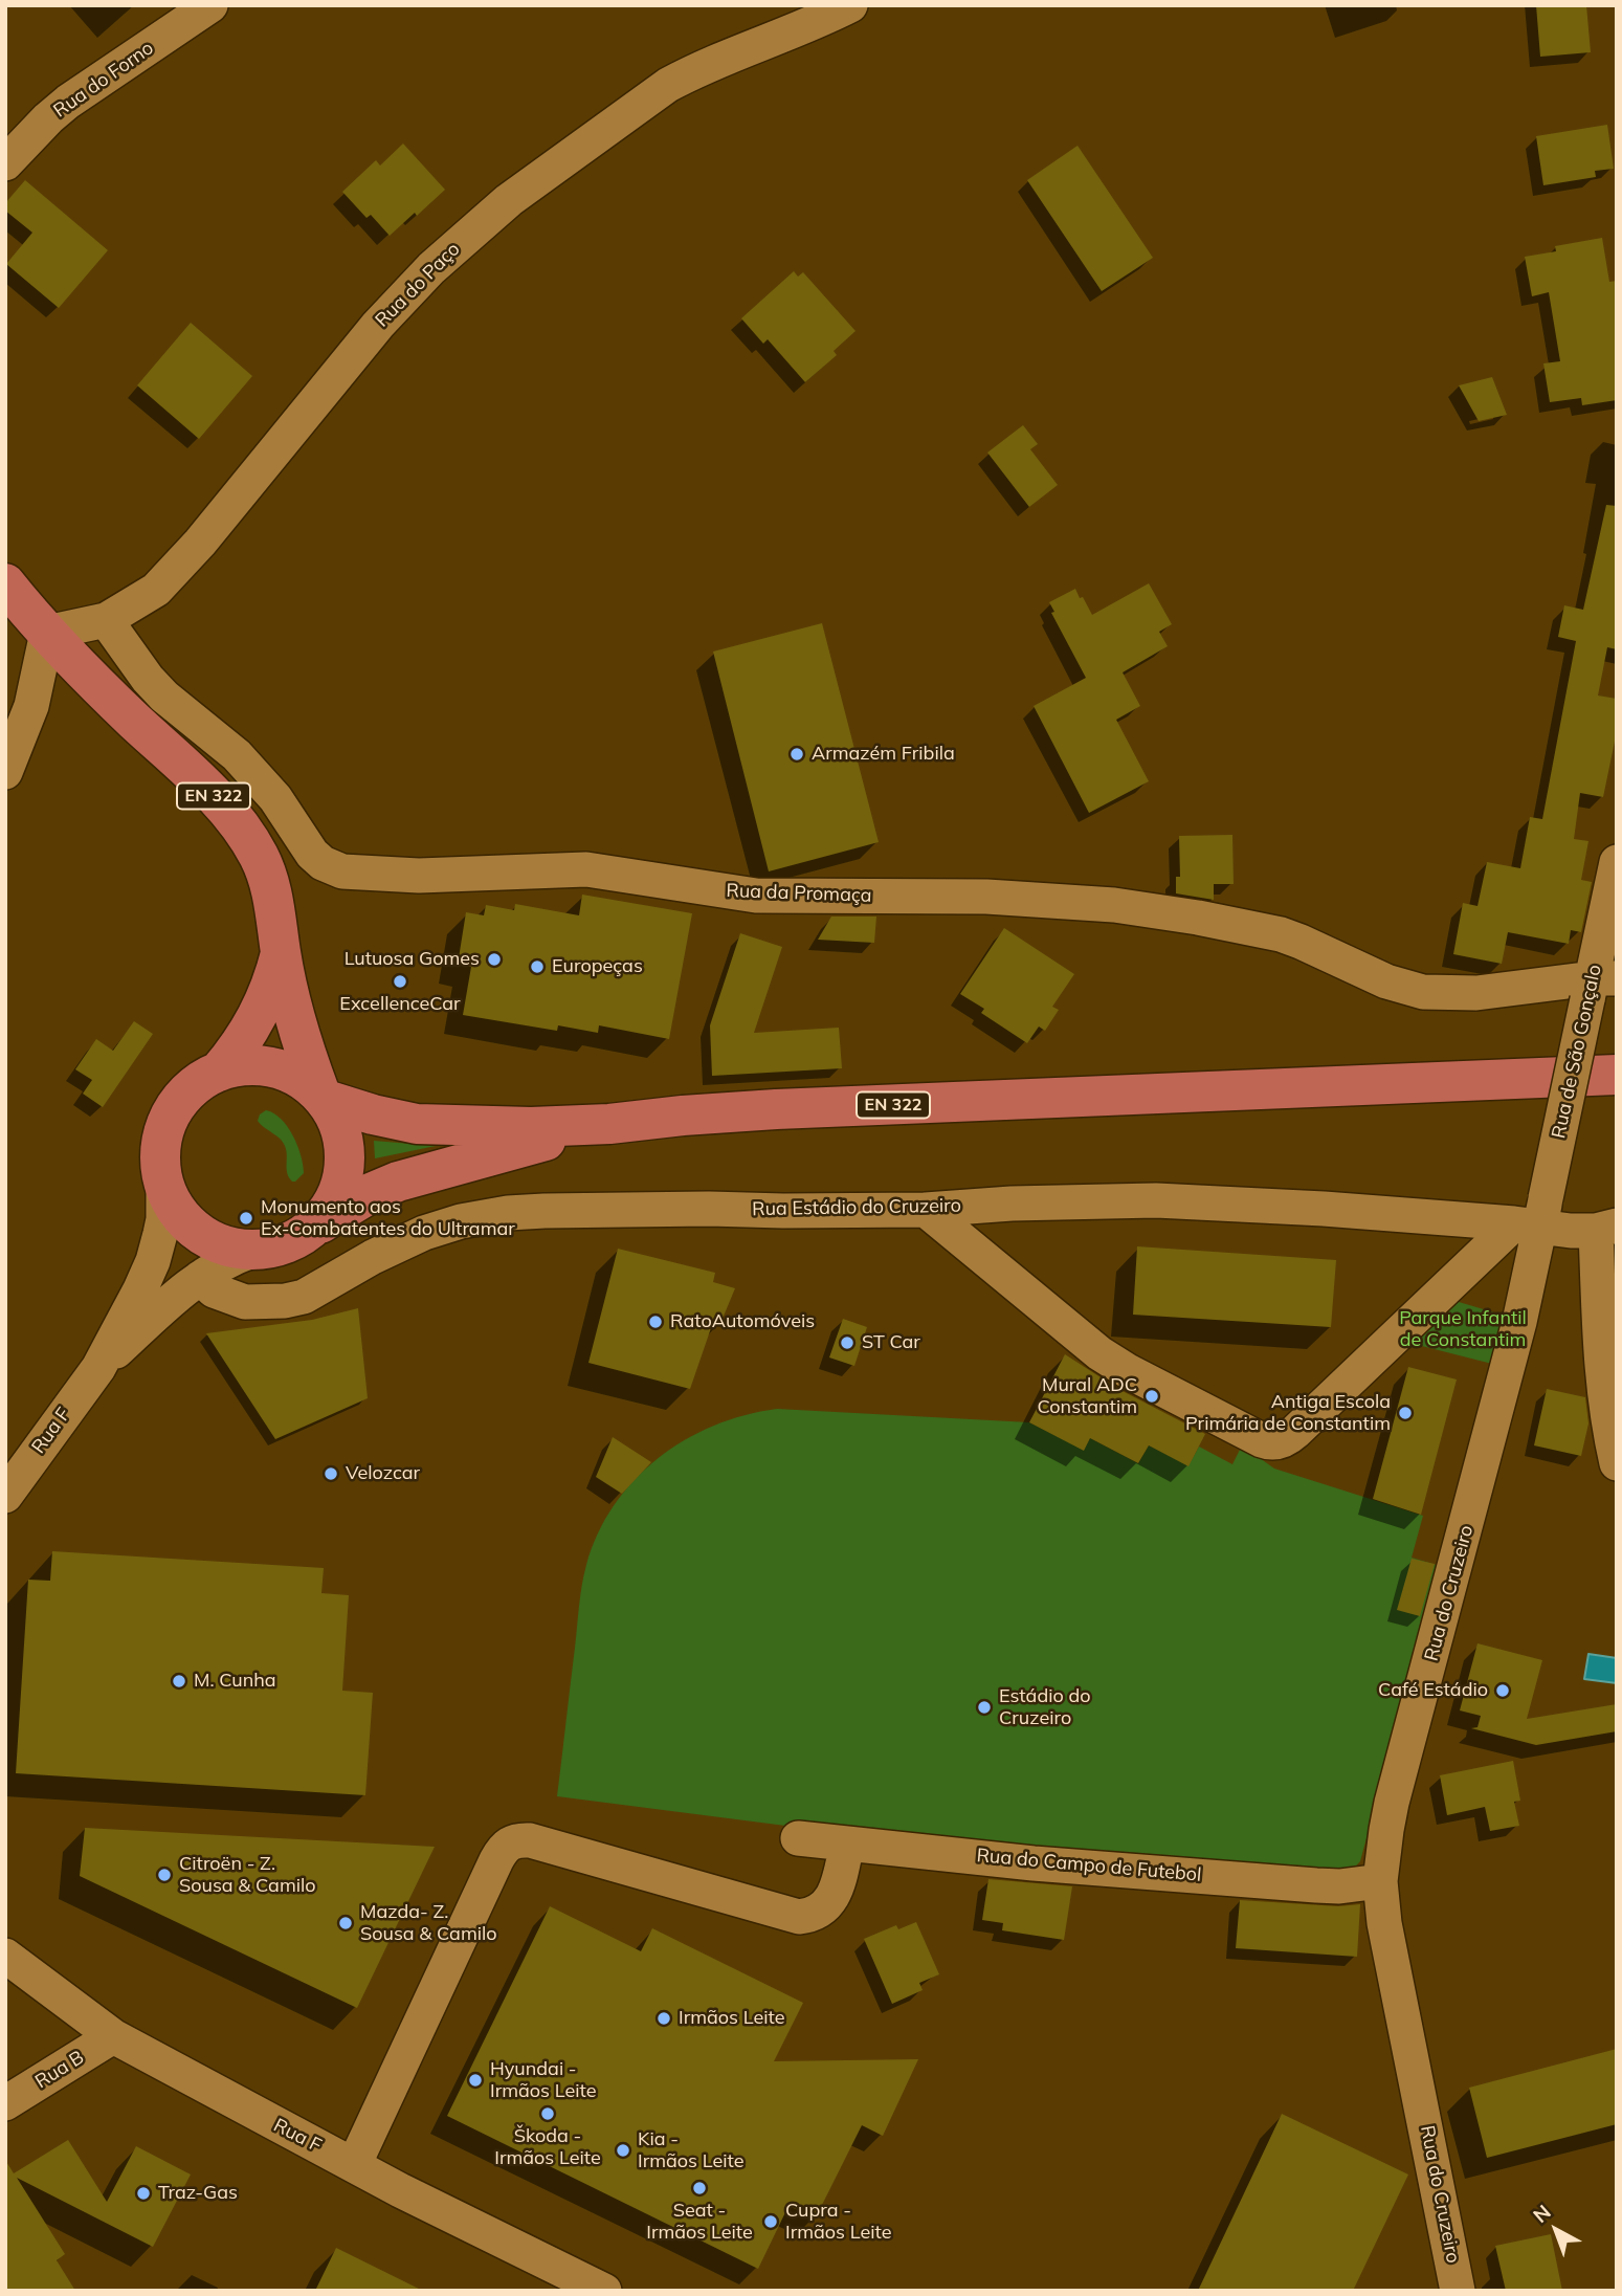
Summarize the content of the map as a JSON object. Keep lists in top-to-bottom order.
{
  "streets": {
    "main road": ["EN 322"],
    "street": [
      "Rua do Forno",
      "Rua do Paço",
      "Rua da Promaça",
      "Rua de São Gonçalo",
      "Rua Estádio do Cruzeiro",
      "Rua F",
      "Rua do Cruzeiro",
      "Rua do Campo de Futebol",
      "Rua B"
    ]
  },
  "crossings": [
    ["Rua do Paço", "EN 322"],
    ["Rua do Paço", "Rua da Promaça"],
    ["Rua da Promaça", "Rua de São Gonçalo"],
    ["Rua de São Gonçalo", "Rua Estádio do Cruzeiro"],
    ["Rua de São Gonçalo", "Rua do Cruzeiro"],
    ["Rua Estádio do Cruzeiro", "Rua do Cruzeiro"],
    ["Rua F", "Rua B"],
    ["Rua do Cruzeiro", "Rua do Campo de Futebol"]
  ],
  "parks": ["Parque Infantil de Constantim"],
  "places": [
    "Armazém Fribila",
    "Lutuosa Gomes",
    "Europeças",
    "ExcellenceCar",
    "Monumento aos Ex-Combatentes do Ultramar",
    "RatoAutomóveis",
    "ST Car",
    "Mural ADC Constantim",
    "Antiga Escola Primária de Constantim",
    "Velozcar",
    "M. Cunha",
    "Café Estádio",
    "Estádio do Cruzeiro",
    "Citroën - Z. Sousa & Camilo",
    "Mazda- Z. Sousa & Camilo",
    "Irmãos Leite",
    "Hyundai - Irmãos Leite",
    "Škoda - Irmãos Leite",
    "Kia - Irmãos Leite",
    "Seat - Irmãos Leite",
    "Traz-Gas",
    "Cupra - Irmãos Leite"
  ],
  "north": "top left"
}
